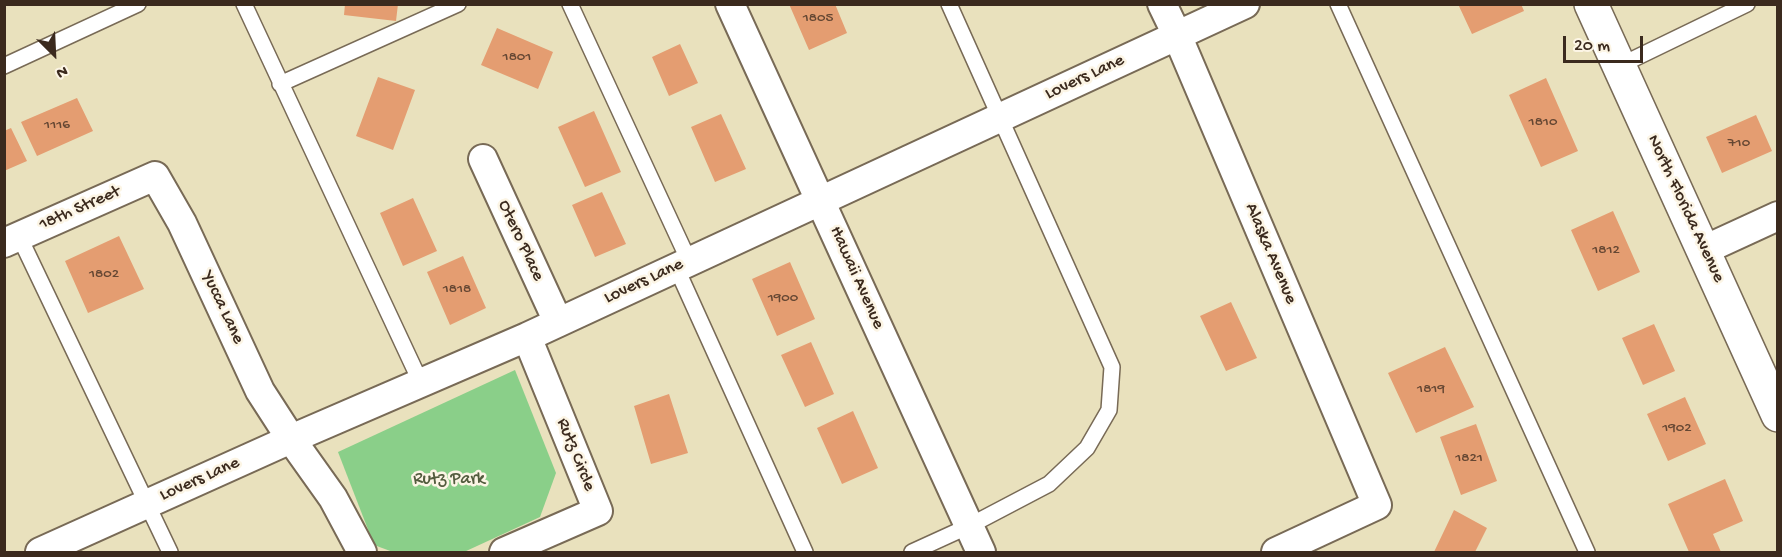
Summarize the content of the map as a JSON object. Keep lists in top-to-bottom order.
{
  "streets": {
    "main road": ["North Florida Avenue"],
    "street": [
      "Lovers Lane",
      "18th Street",
      "Otero Place",
      "Alaska Avenue",
      "Hawaii Avenue",
      "Yucca Lane",
      "Rutz Circle"
    ]
  },
  "crossings": [
    ["Lovers Lane", "Otero Place"],
    ["Lovers Lane", "Alaska Avenue"],
    ["Lovers Lane", "Hawaii Avenue"],
    ["Lovers Lane", "Yucca Lane"],
    ["Lovers Lane", "Rutz Circle"],
    ["18th Street", "Yucca Lane"]
  ],
  "parks": ["Rutz Park"],
  "house_numbers": [
    "1805",
    "1801",
    "1810",
    "1116",
    "710",
    "1812",
    "1802",
    "1818",
    "1900",
    "1819",
    "1902",
    "1821"
  ],
  "scale_bar": "20 m",
  "north": "bottom right"
}
